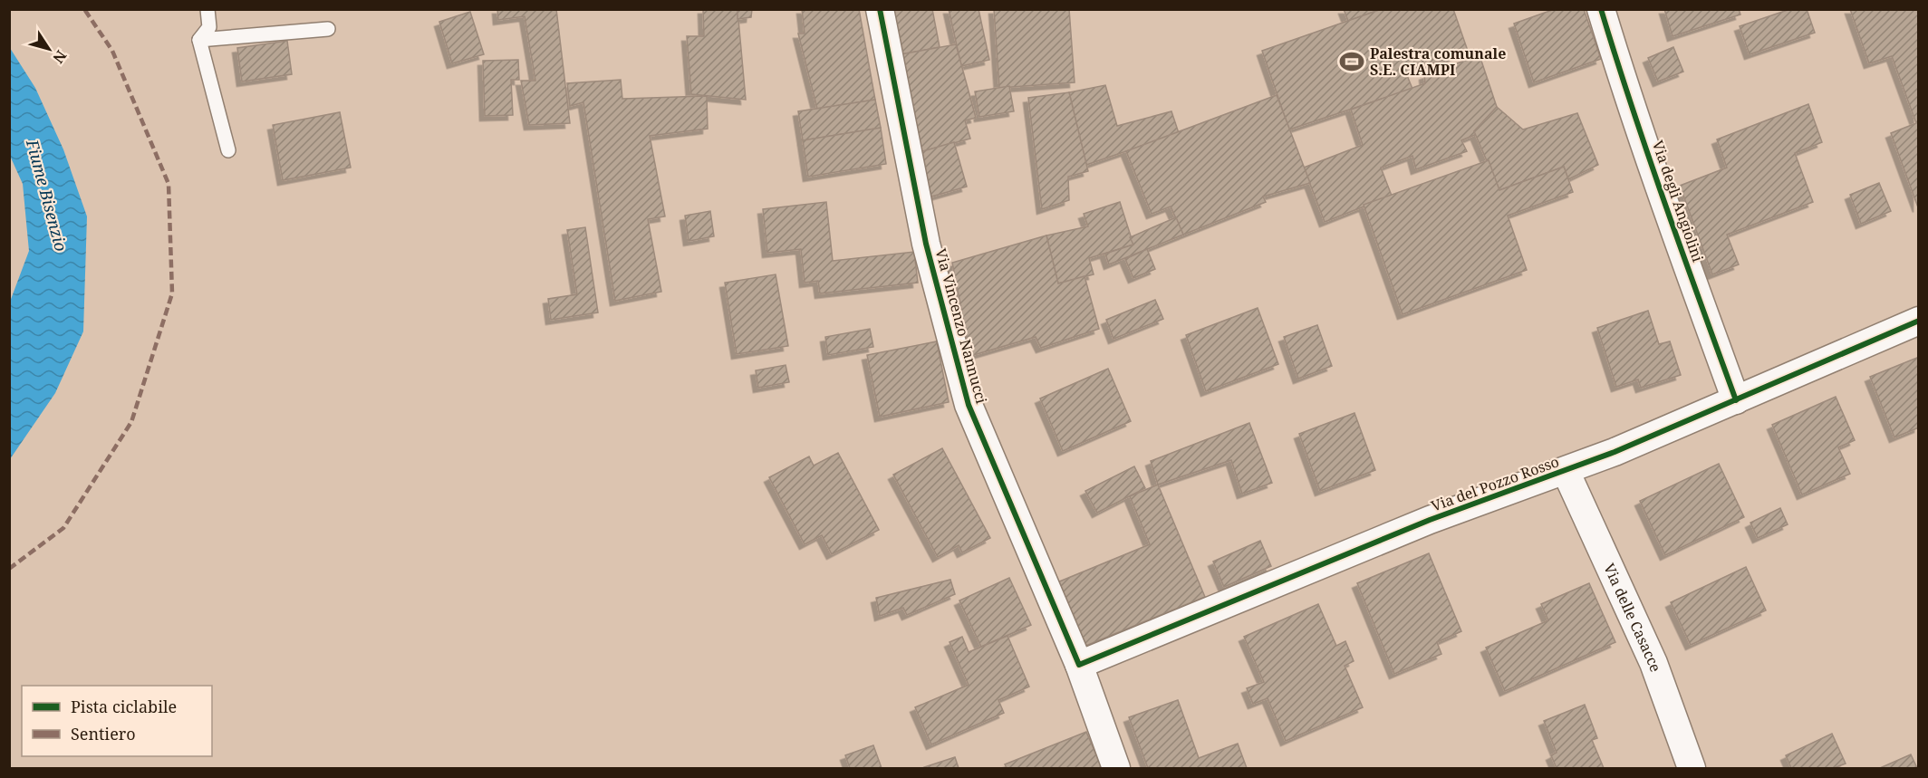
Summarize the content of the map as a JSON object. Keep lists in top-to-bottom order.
{
  "streets": {
    "street": [
      "Via degli Angiolini",
      "Via Vincenzo Nannucci",
      "Via del Pozzo Rosso",
      "Via delle Casacce"
    ]
  },
  "crossings": [
    ["Via degli Angiolini", "Via del Pozzo Rosso"],
    ["Via Vincenzo Nannucci", "Via del Pozzo Rosso"],
    ["Via del Pozzo Rosso", "Via delle Casacce"]
  ],
  "water": ["Fiume Bisenzio"],
  "places": {
    "sports": ["Palestra comunale S.E. CIAMPI"]
  },
  "legend": ["Pista ciclabile", "Sentiero"],
  "north": "bottom right"
}
